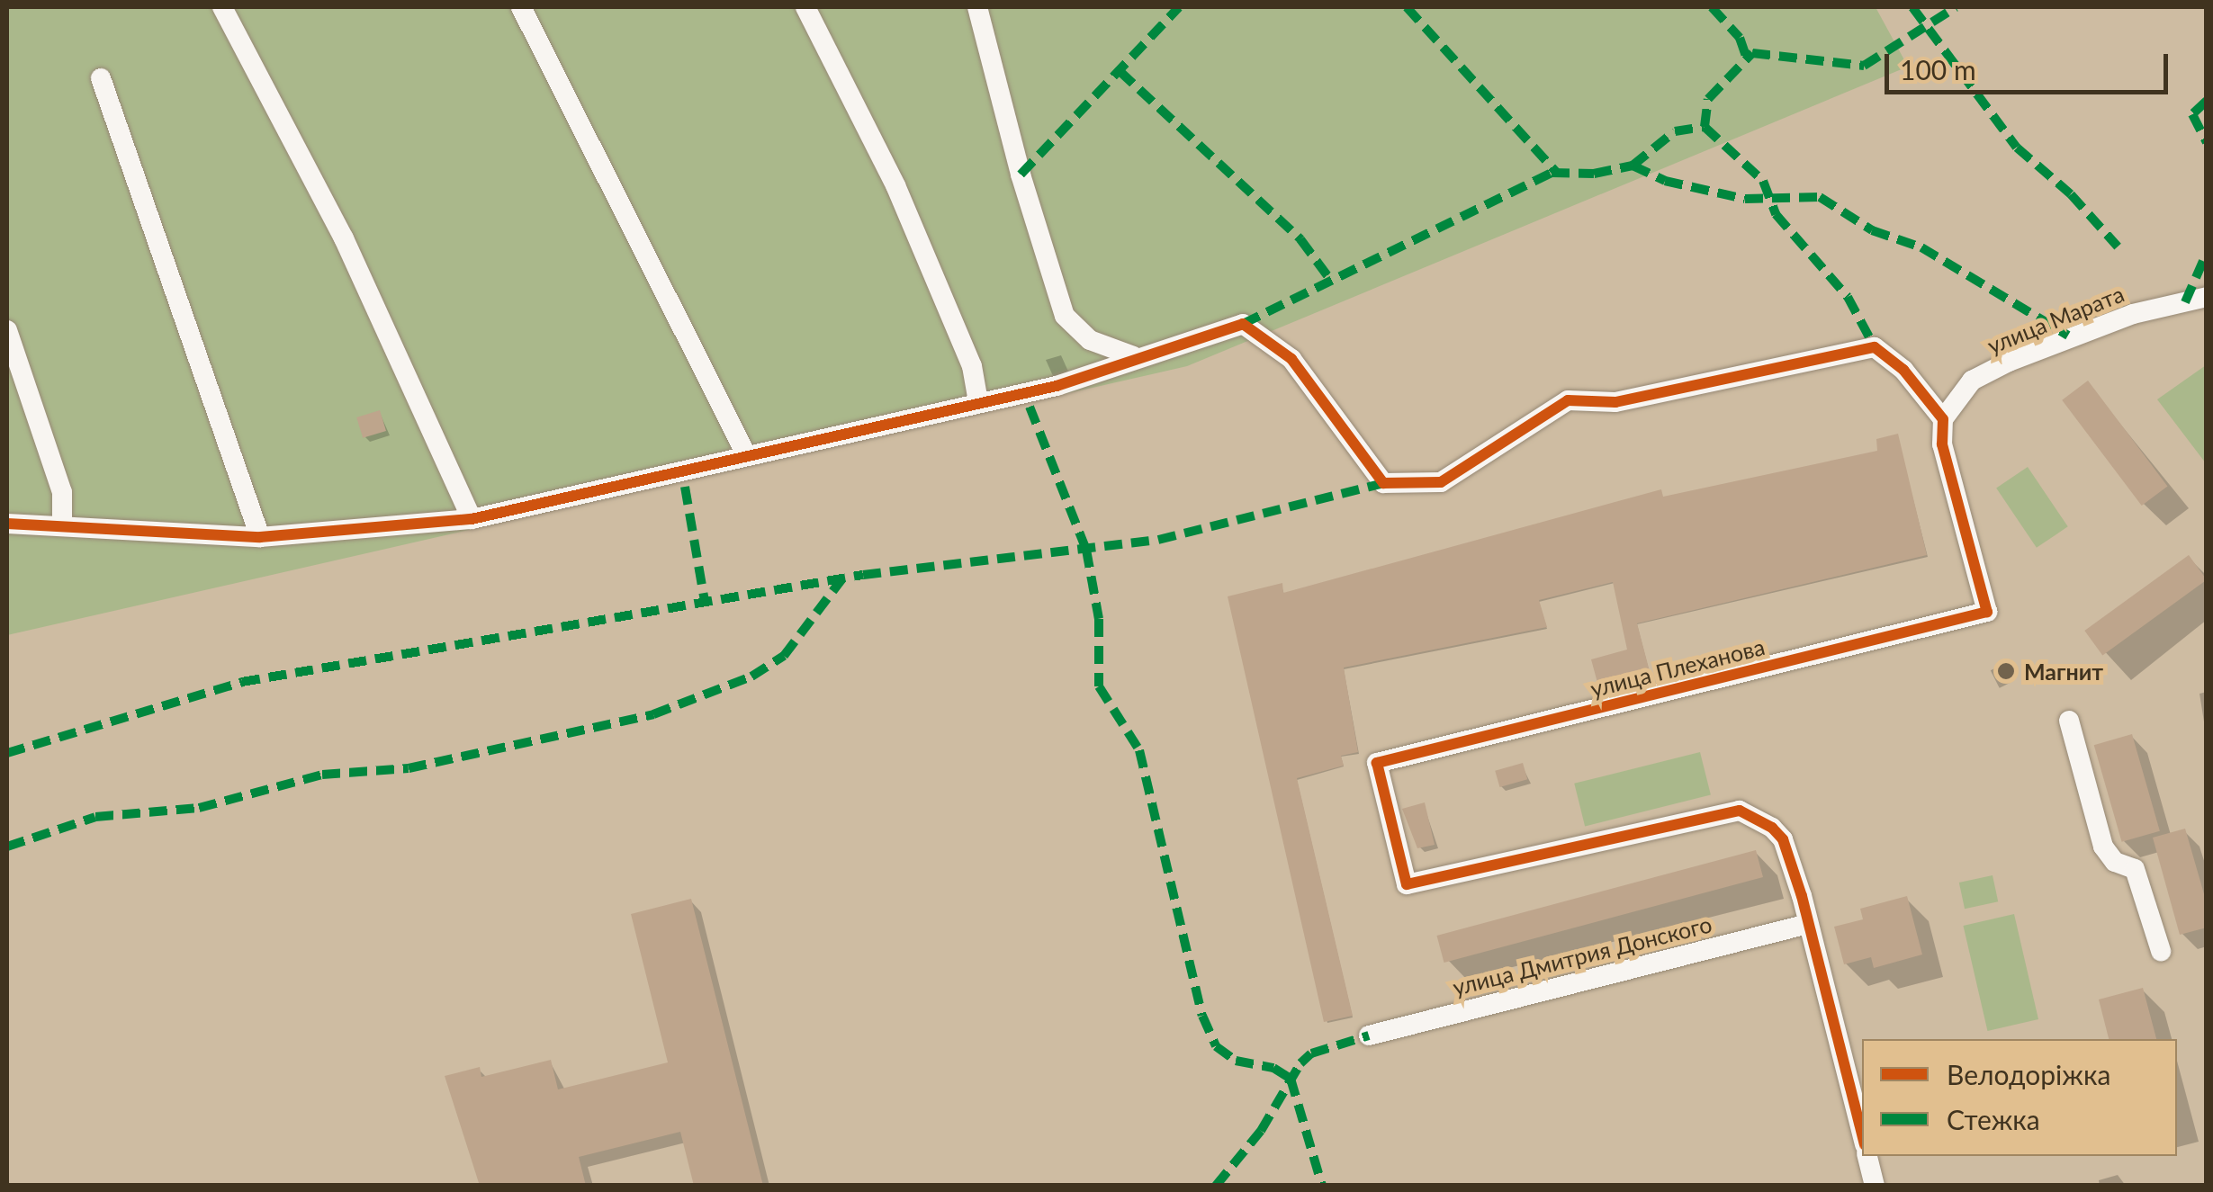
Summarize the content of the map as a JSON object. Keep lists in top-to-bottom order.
{
  "streets": {
    "street": ["улица Марата", "улица Плеханова", "улица Дмитрия Донского"]
  },
  "crossings": [
    ["улица Марата", "улица Плеханова"],
    ["улица Плеханова", "улица Дмитрия Донского"]
  ],
  "places": ["Магнит"],
  "legend": ["Велодоріжка", "Стежка"],
  "scale_bar": "100 m"
}
